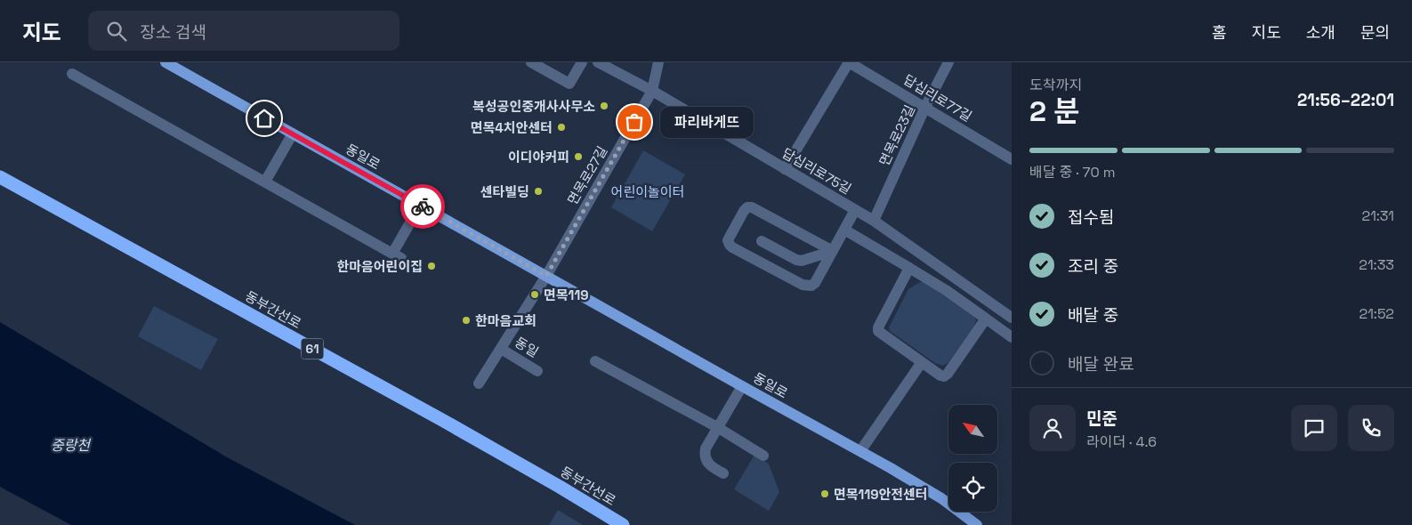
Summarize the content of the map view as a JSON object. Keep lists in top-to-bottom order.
{
  "streets": {
    "highway": ["동부간선로", "61"],
    "main road": ["동일로"],
    "street": [
      "답십리로77길",
      "면목로23길",
      "답십리로75길",
      "면목로27길",
      "동일"
    ]
  },
  "crossings": [
    ["답십리로77길", "면목로23길"],
    ["면목로23길", "답십리로75길"],
    ["동일로", "면목로27길"],
    ["답십리로75길", "면목로27길"]
  ],
  "water": ["중랑천"],
  "parks": ["어린이놀이터"],
  "places": [
    "복성공인중개사사무소",
    "파리바게뜨",
    "면목4치안센터",
    "이디야커피",
    "센타빌딩",
    "한마음어린이집",
    "면목119",
    "한마음교회",
    "면목119안전센터"
  ],
  "north": "top left",
  "page": {
    "header": "지도",
    "search": "장소 검색",
    "nav": [
      "홈",
      "지도",
      "소개",
      "문의"
    ],
    "heading": ["2 분", "도착까지", "21:56–22:01"],
    "panel": ["민준", "라이더 · 4.6"],
    "bubble": "파리바게뜨",
    "bar": "배달 중 · 70 m",
    "list": [
      ["접수됨", "21:31"],
      ["조리 중", "21:33"],
      ["배달 중", "21:52"],
      "배달 완료"
    ]
  }
}
